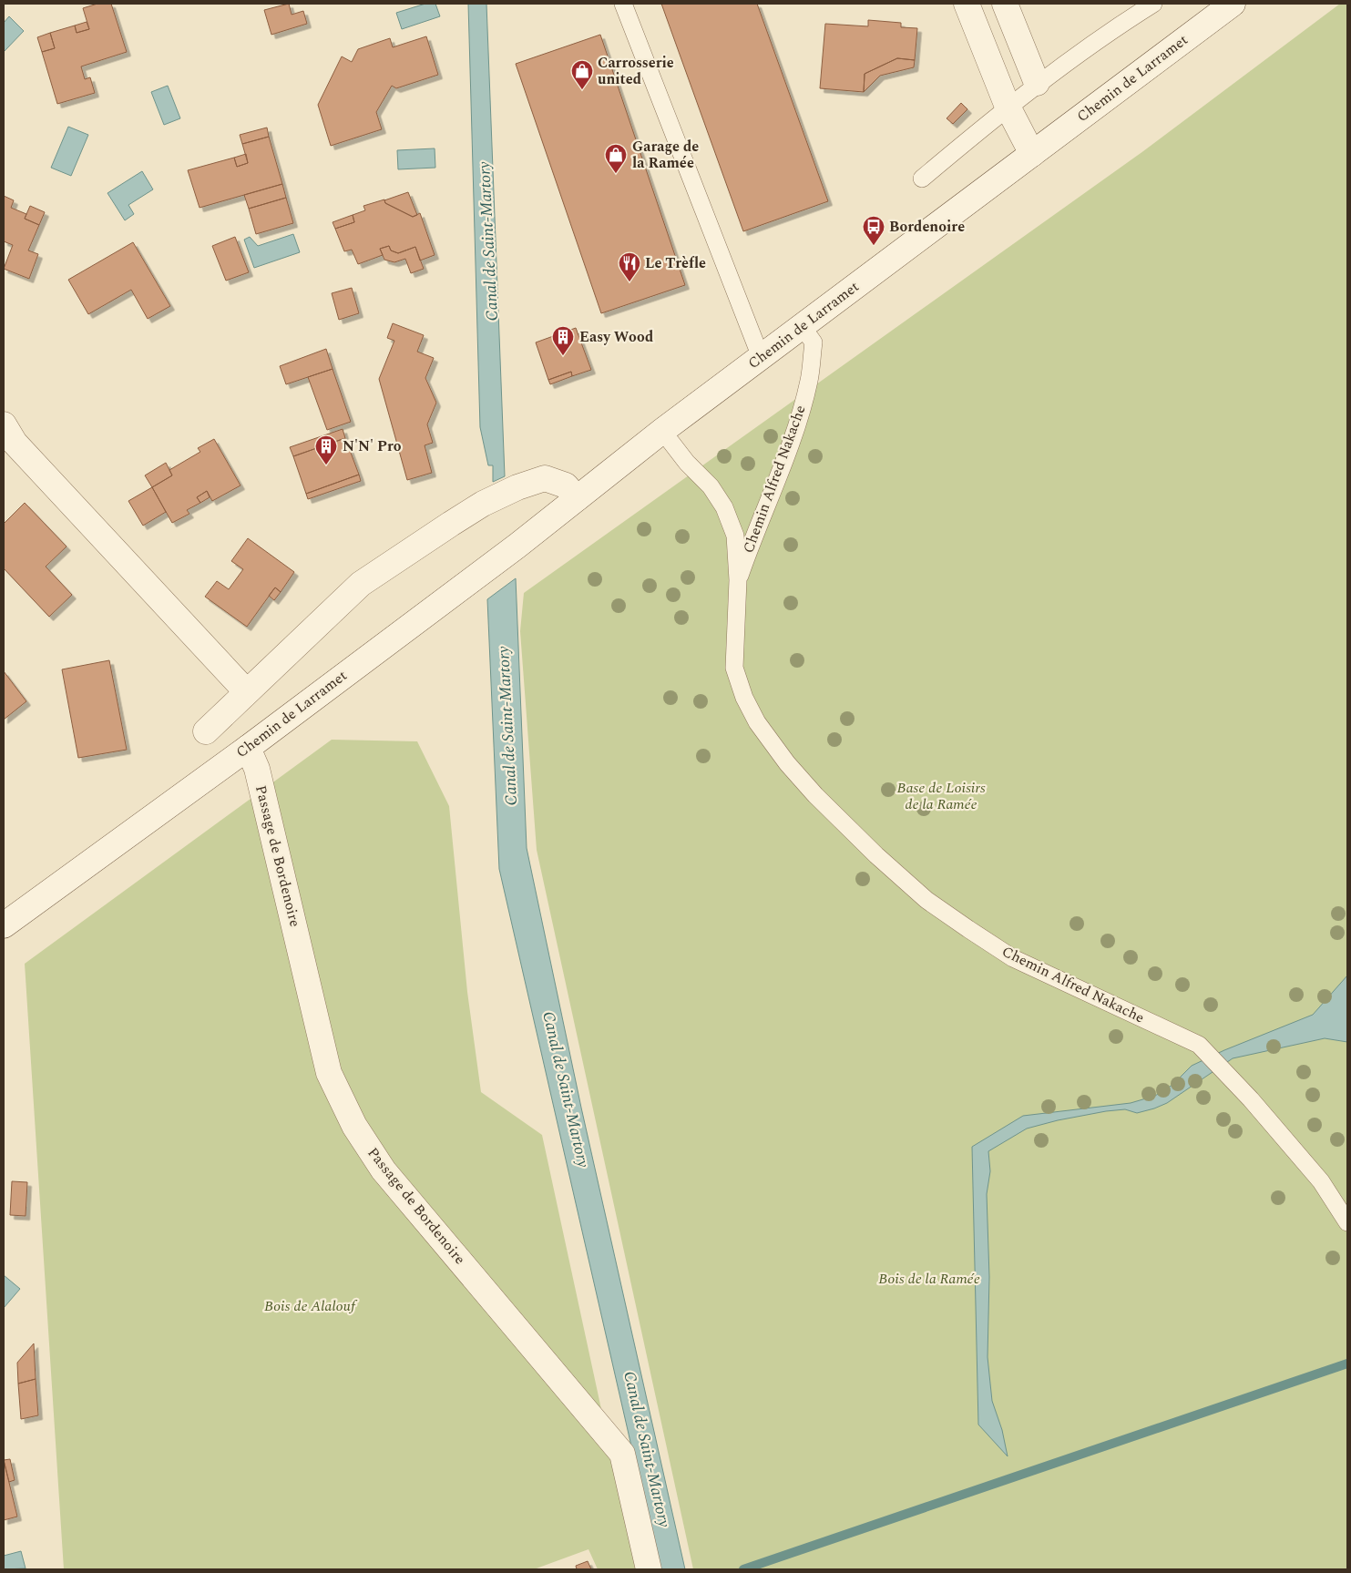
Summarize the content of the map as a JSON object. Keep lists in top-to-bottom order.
{
  "streets": {
    "street": ["Chemin de Larramet", "Passage de Bordenoire"],
    "lane": ["Chemin Alfred Nakache"]
  },
  "crossings": [
    ["Chemin de Larramet", "Chemin Alfred Nakache"],
    ["Chemin de Larramet", "Passage de Bordenoire"]
  ],
  "water": ["Canal de Saint-Martory"],
  "parks": ["Base de Loisirs de la Ramée", "Bois de la Ramée", "Bois de Alalouf"],
  "places": {
    "shop": ["Carrosserie united", "Garage de la Ramée"],
    "bus stop": ["Bordenoire"],
    "restaurant": ["Le Trèfle"],
    "building": ["Easy Wood", "N'N' Pro"]
  }
}
